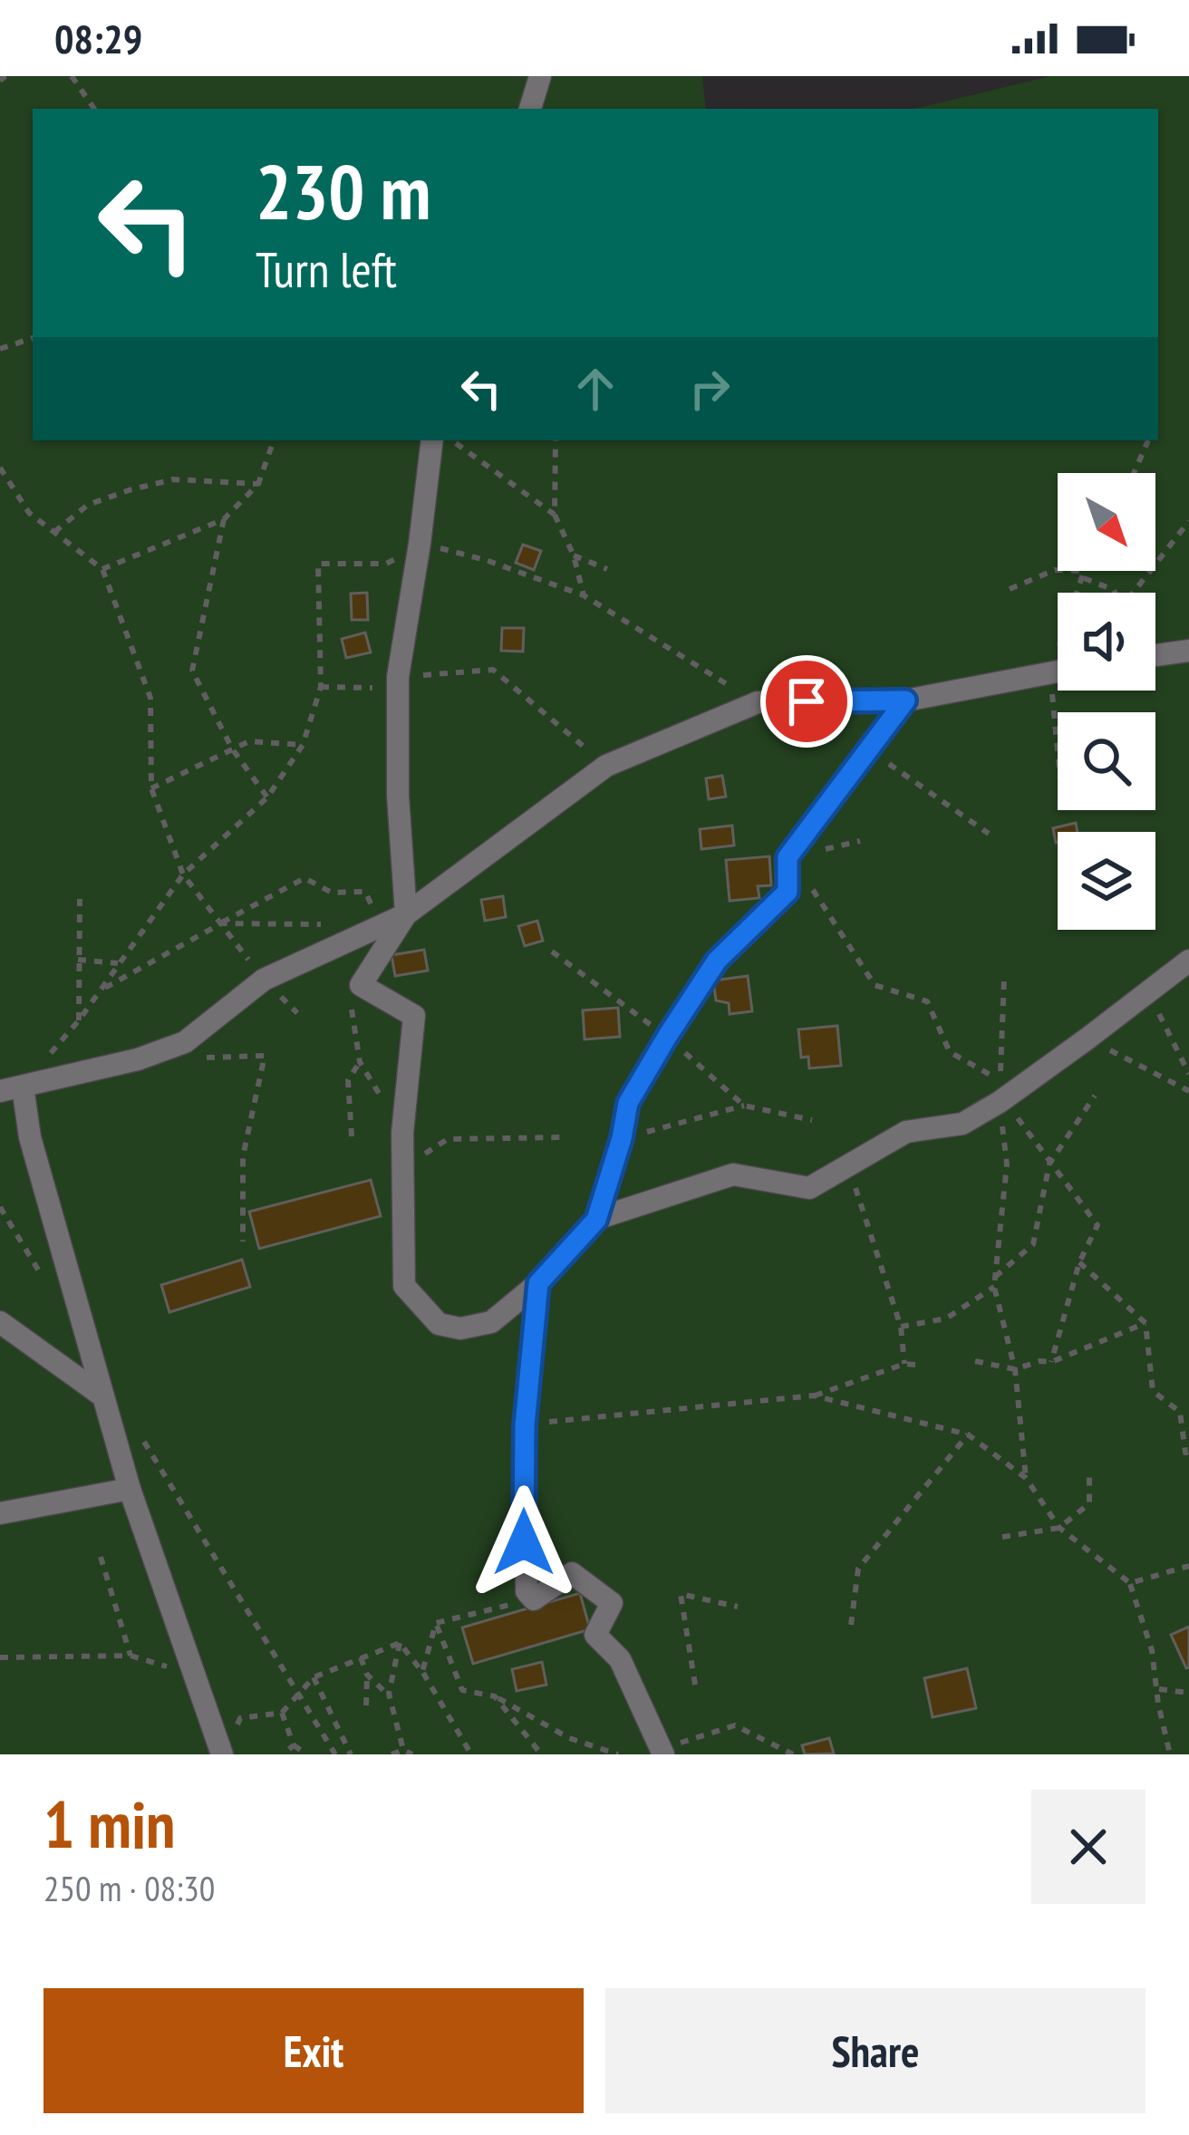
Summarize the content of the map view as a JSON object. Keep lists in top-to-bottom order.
{
  "north": "bottom right",
  "page": {
    "status": "08:29",
    "turn": ["230 m", "Turn left"],
    "heading": ["1 min", "250 m · 08:30"],
    "buttons": ["Exit", "Share"]
  }
}
